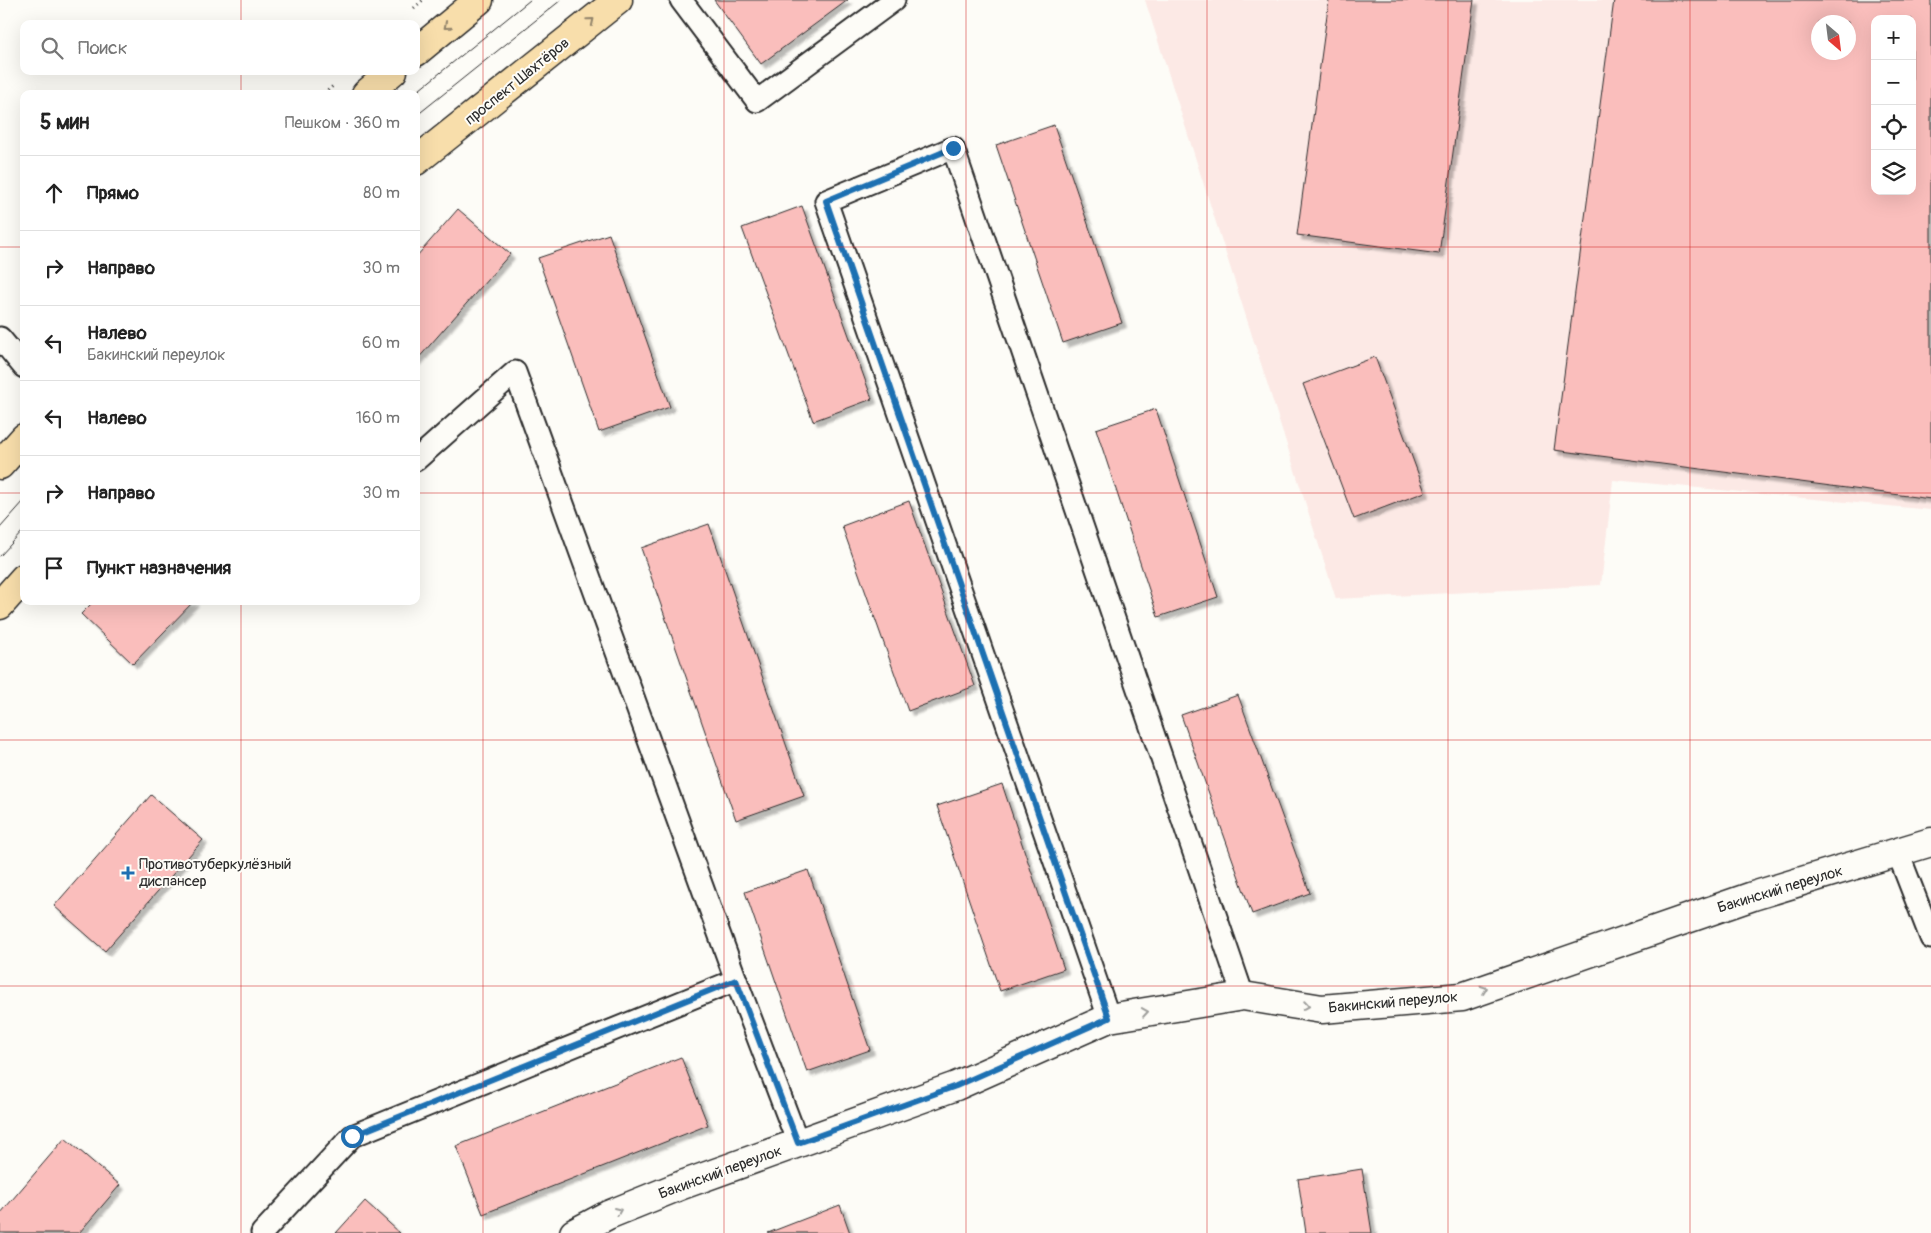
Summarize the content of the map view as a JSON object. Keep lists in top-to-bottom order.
{
  "streets": {
    "main road": ["проспект Шахтёров"],
    "street": ["Бакинский переулок"]
  },
  "one_way": ["Бакинский переулок"],
  "places": {
    "health": ["Противотуберкулёзный диспансер"]
  },
  "north": "bottom right",
  "page": {
    "map_buttons": ["+", "−"],
    "search": "Поиск",
    "heading": ["5 мин", "Пешком · 360 m"],
    "list": [
      ["Прямо", "80 m"],
      ["Направо", "30 m"],
      ["Налево", "Бакинский переулок", "60 m"],
      ["Налево", "160 m"],
      ["Направо", "30 m"],
      "Пункт назначения"
    ]
  }
}
